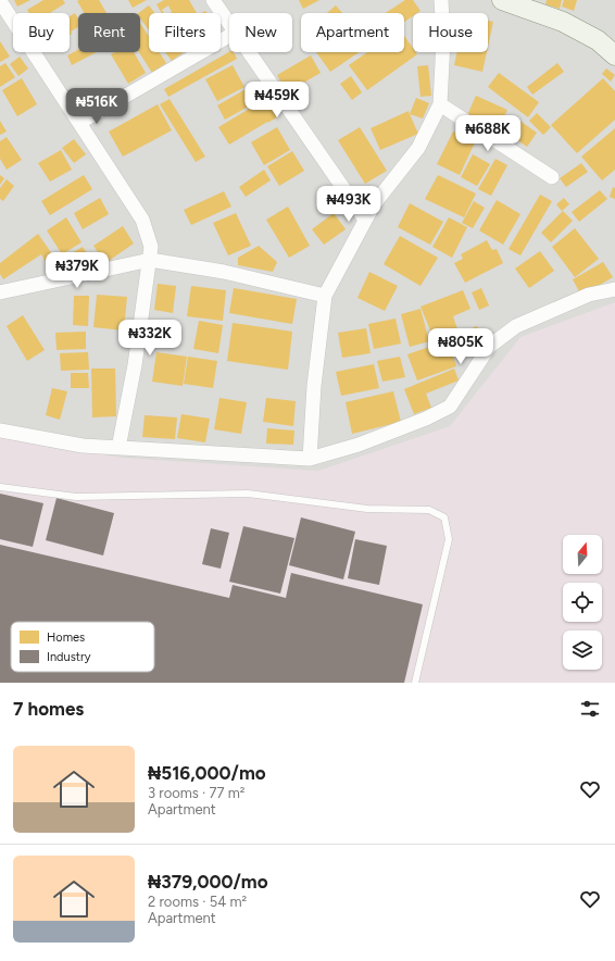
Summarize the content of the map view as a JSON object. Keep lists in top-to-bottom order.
{
  "legend": ["Homes", "Industry"],
  "north": "top",
  "page": {
    "chip": [
      "Buy",
      "Rent",
      "Filters",
      "New",
      "Apartment",
      "House"
    ],
    "price": [
      "₦459K",
      "₦516K",
      "₦688K",
      "₦493K",
      "₦379K",
      "₦332K",
      "₦805K"
    ],
    "heading": "7 homes",
    "list": [
      {
        "name": "₦516,000/mo",
        "note": "3 rooms · 77 m² · Apartment"
      },
      {
        "name": "₦379,000/mo",
        "note": "2 rooms · 54 m² · Apartment"
      }
    ]
  }
}
